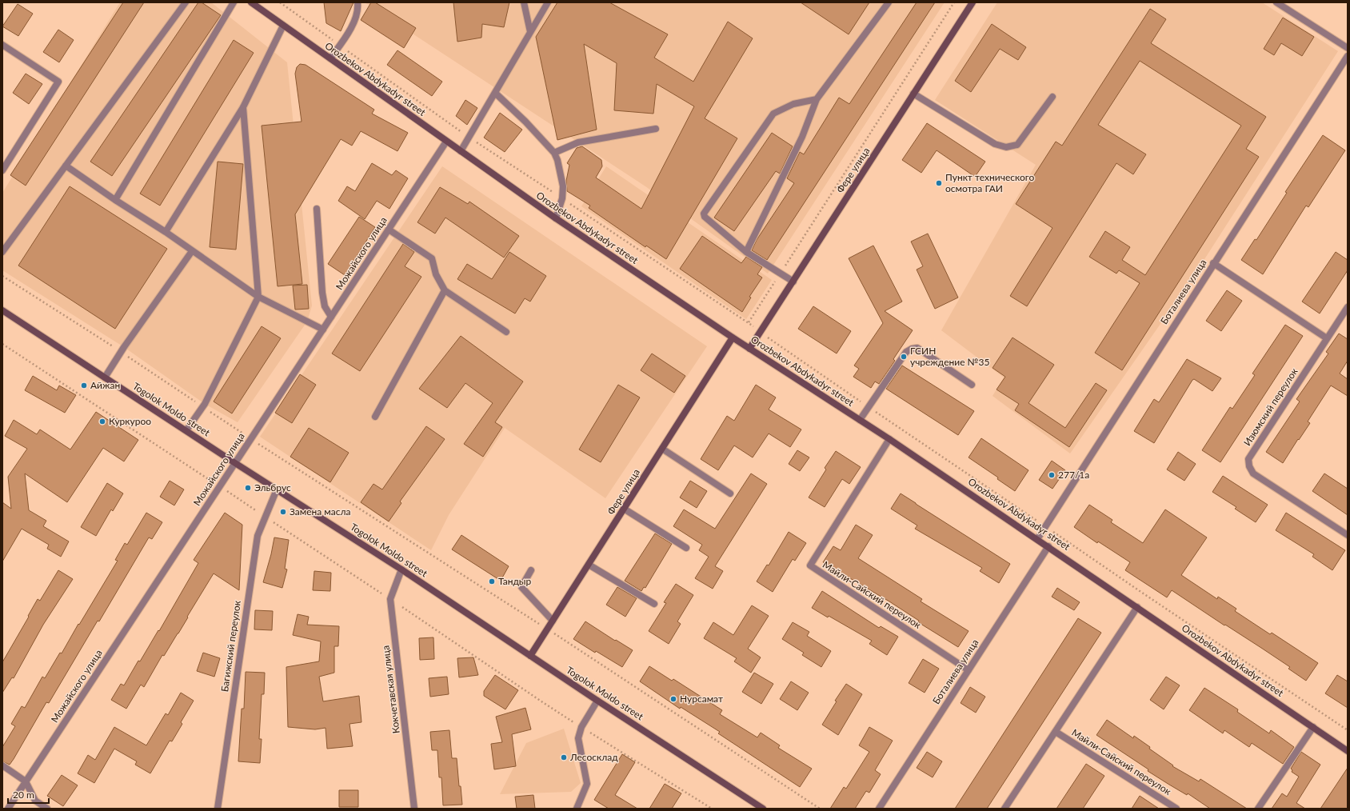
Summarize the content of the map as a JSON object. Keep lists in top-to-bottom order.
{
  "streets": {
    "street": [
      "Orozbekov Abdykadyr street",
      "Фере улица",
      "Можайского улица",
      "Боталиева улица",
      "Изюмский переулок",
      "Togolok Moldo street",
      "Майли-Сайский переулок",
      "Багижский переулок",
      "Кокчетавская улица"
    ]
  },
  "crossings": [
    ["Orozbekov Abdykadyr street", "Фере улица"],
    ["Orozbekov Abdykadyr street", "Можайского улица"],
    ["Orozbekov Abdykadyr street", "Боталиева улица"],
    ["Orozbekov Abdykadyr street", "Майли-Сайский переулок"],
    ["Фере улица", "Togolok Moldo street"],
    ["Можайского улица", "Togolok Moldo street"],
    ["Боталиева улица", "Майли-Сайский переулок"],
    ["Togolok Moldo street", "Багижский переулок"],
    ["Togolok Moldo street", "Кокчетавская улица"]
  ],
  "places": [
    "Пункт технического осмотра ГАИ",
    "ГСИН учреждение №35",
    "Айжан",
    "Куркуроо",
    "277/1а",
    "Эльбрус",
    "Замена масла",
    "Тандыр",
    "Нурсамат",
    "Лесосклад"
  ],
  "scale_bar": "20 m"
}
